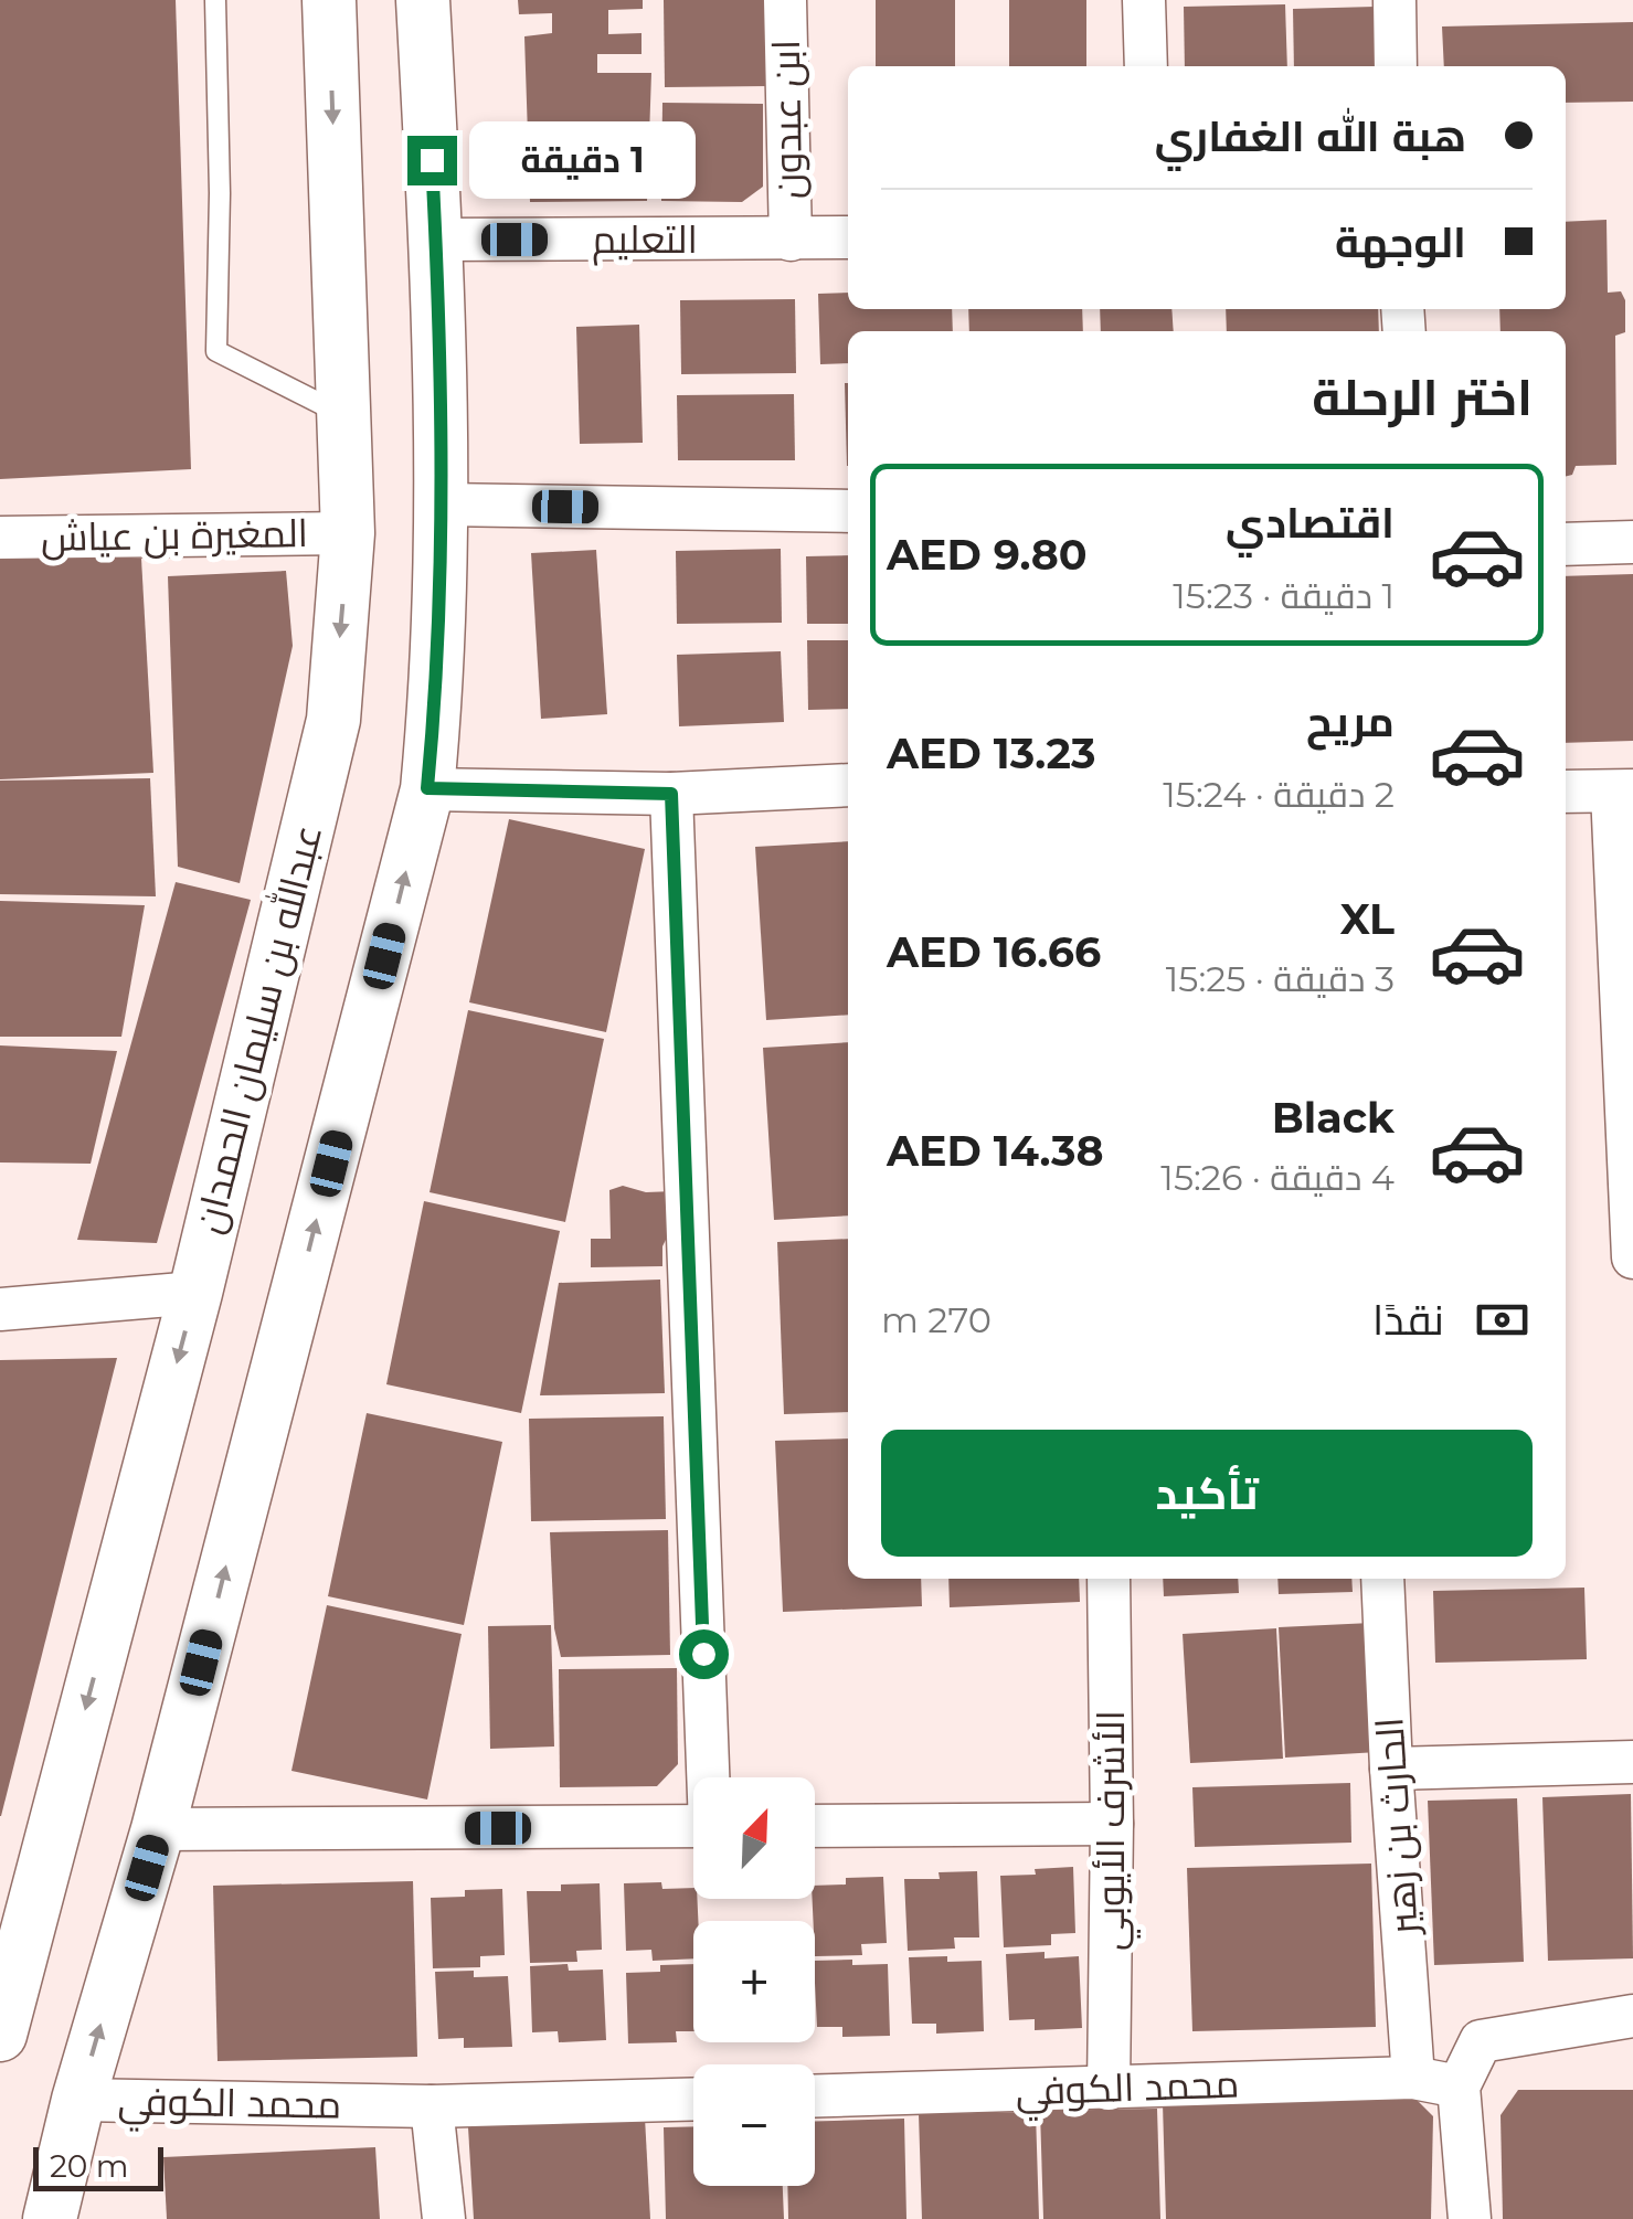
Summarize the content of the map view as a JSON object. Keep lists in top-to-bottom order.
{
  "streets": {
    "street": [
      "ابن عبدون",
      "التعليم",
      "المغيرة بن عياش",
      "عبدالله بن سليمان الحمدان",
      "الحارث بن زهير",
      "الأشرف الأيوبي",
      "محمد الكوفي"
    ]
  },
  "crossings": [
    ["ابن عبدون", "التعليم"],
    ["المغيرة بن عياش", "عبدالله بن سليمان الحمدان"],
    ["الحارث بن زهير", "محمد الكوفي"],
    ["الأشرف الأيوبي", "محمد الكوفي"]
  ],
  "scale_bar": "20 m",
  "north": "top right",
  "page": {
    "banner": ["هبة الله الغفاري", "الوجهة"],
    "bubble": "1 دقيقة",
    "heading": "اختر الرحلة",
    "list": [
      {
        "name": "اقتصادي",
        "note": "1 دقيقة · 15:23",
        "value": "AED 9.80"
      },
      {
        "name": "مريح",
        "note": "2 دقيقة · 15:24",
        "value": "AED 13.23"
      },
      {
        "name": "XL",
        "note": "3 دقيقة · 15:25",
        "value": "AED 16.66"
      },
      {
        "name": "Black",
        "note": "4 دقيقة · 15:26",
        "value": "AED 14.38"
      }
    ],
    "pay": ["نقدًا", "270 m"],
    "buttons": "تأكيد",
    "map_buttons": ["+", "−"],
    "scale": "20 m"
  }
}
